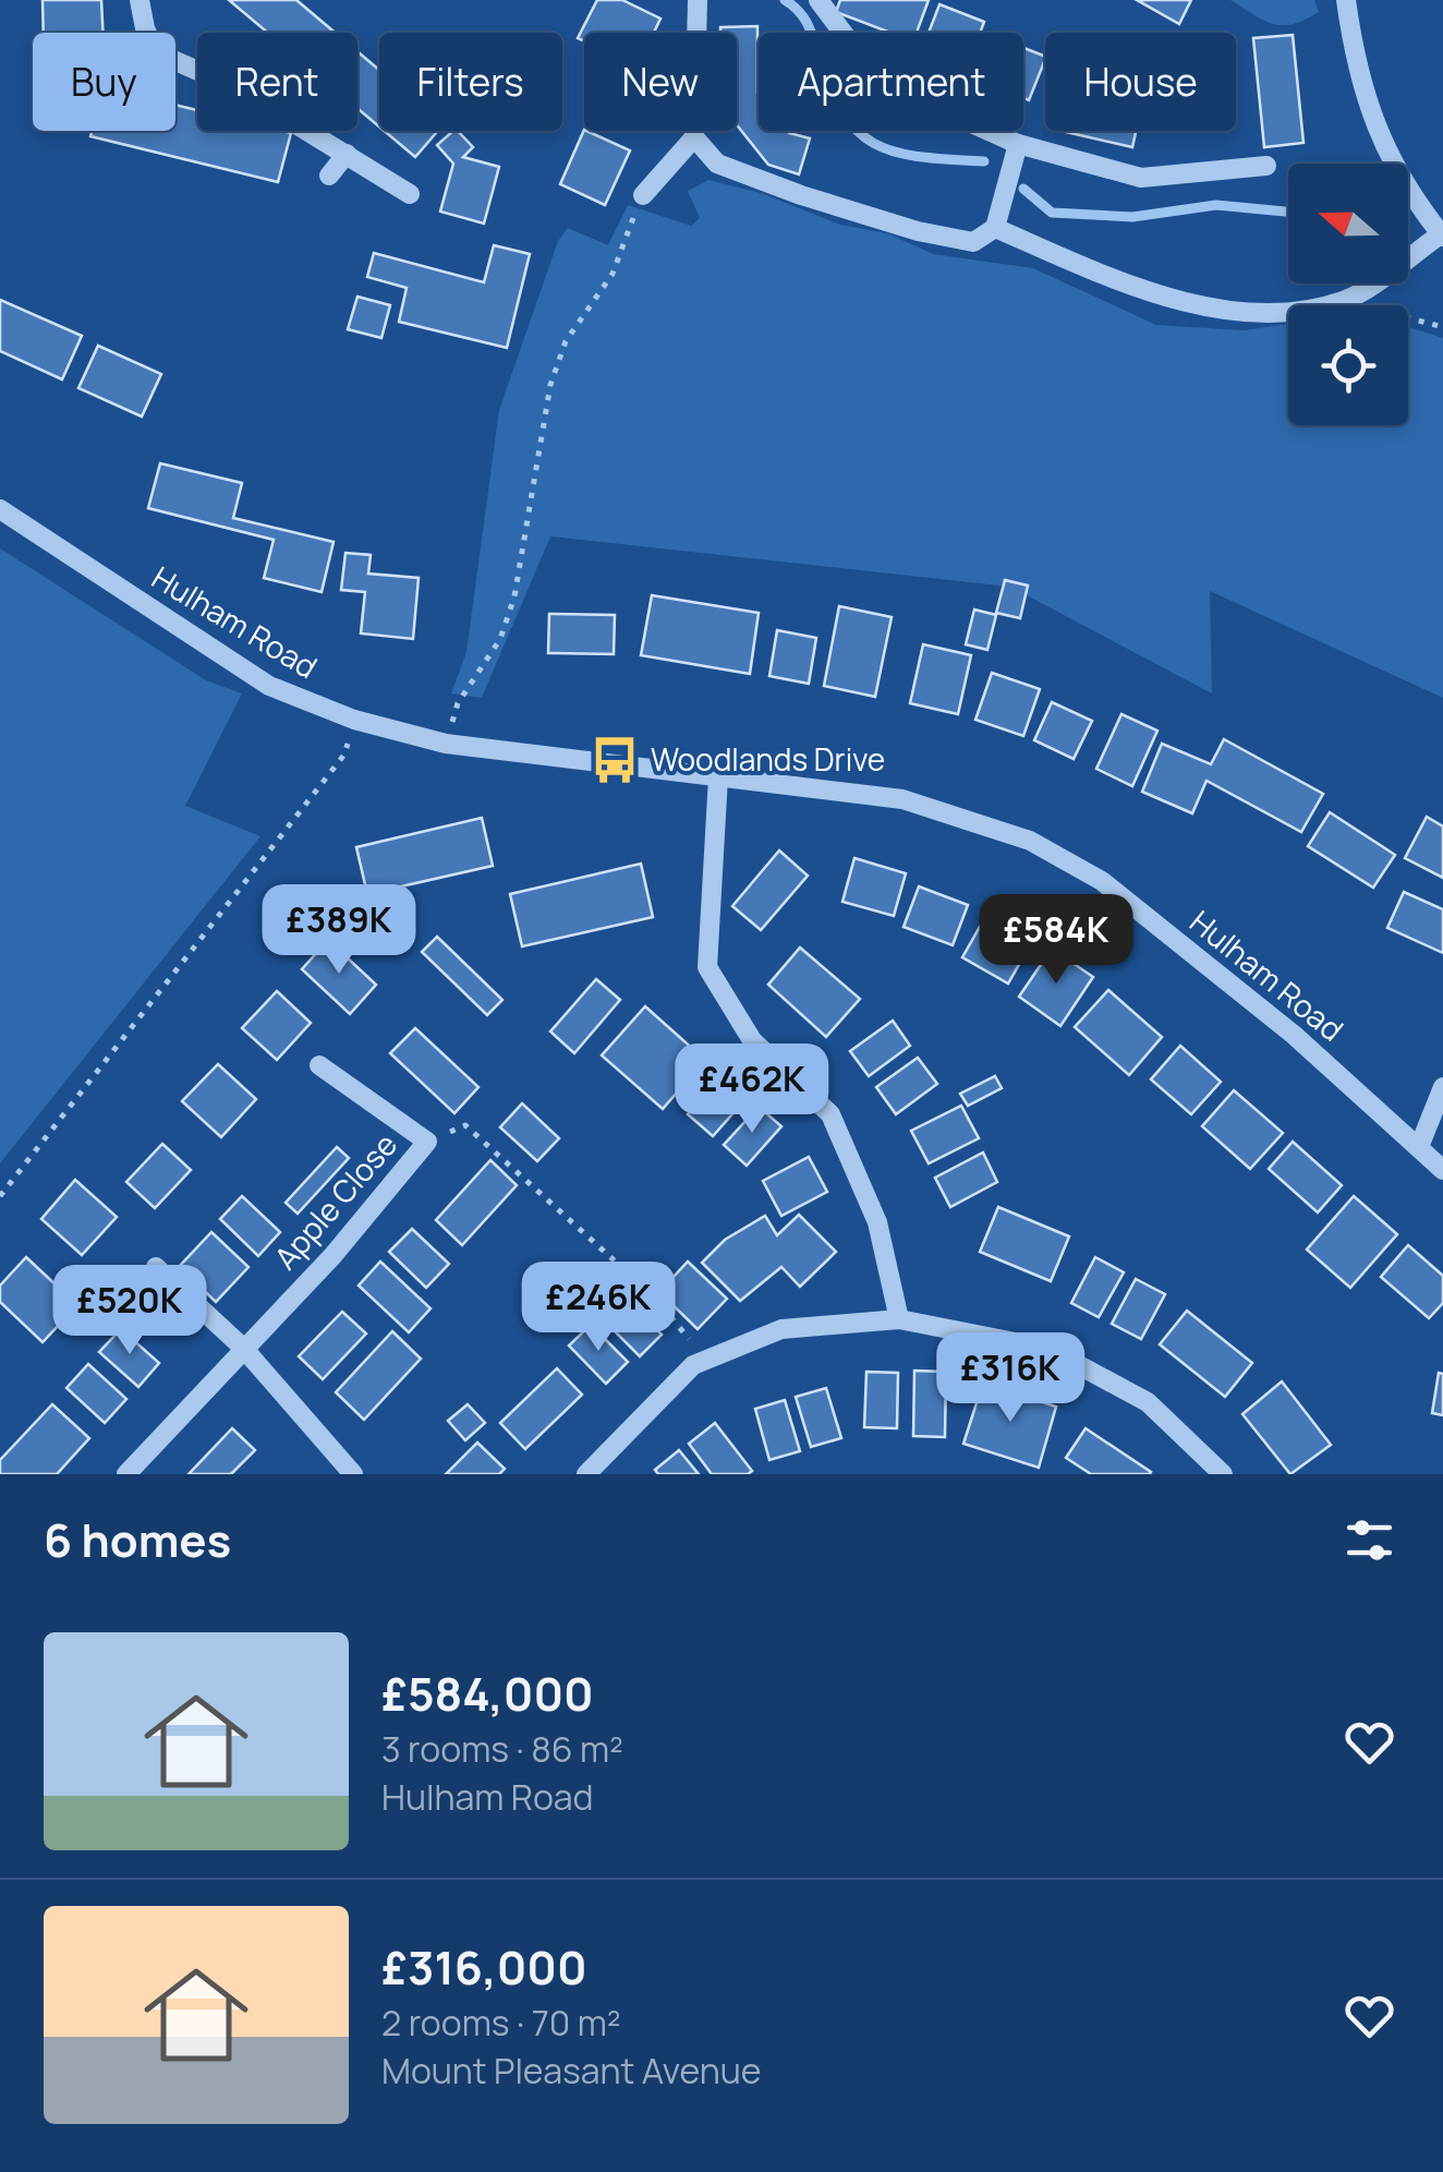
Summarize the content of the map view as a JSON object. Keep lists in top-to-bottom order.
{
  "streets": {
    "street": ["Hulham Road", "Apple Close"]
  },
  "places": {
    "bus stop": ["Woodlands Drive"]
  },
  "north": "left",
  "page": {
    "chip": [
      "Buy",
      "Rent",
      "Filters",
      "New",
      "Apartment",
      "House"
    ],
    "price": [
      "£389K",
      "£584K",
      "£462K",
      "£246K",
      "£520K",
      "£316K"
    ],
    "heading": "6 homes",
    "list": [
      {
        "name": "£584,000",
        "note": "3 rooms · 86 m² · Hulham Road"
      },
      {
        "name": "£316,000",
        "note": "2 rooms · 70 m² · Mount Pleasant Avenue"
      }
    ]
  }
}
